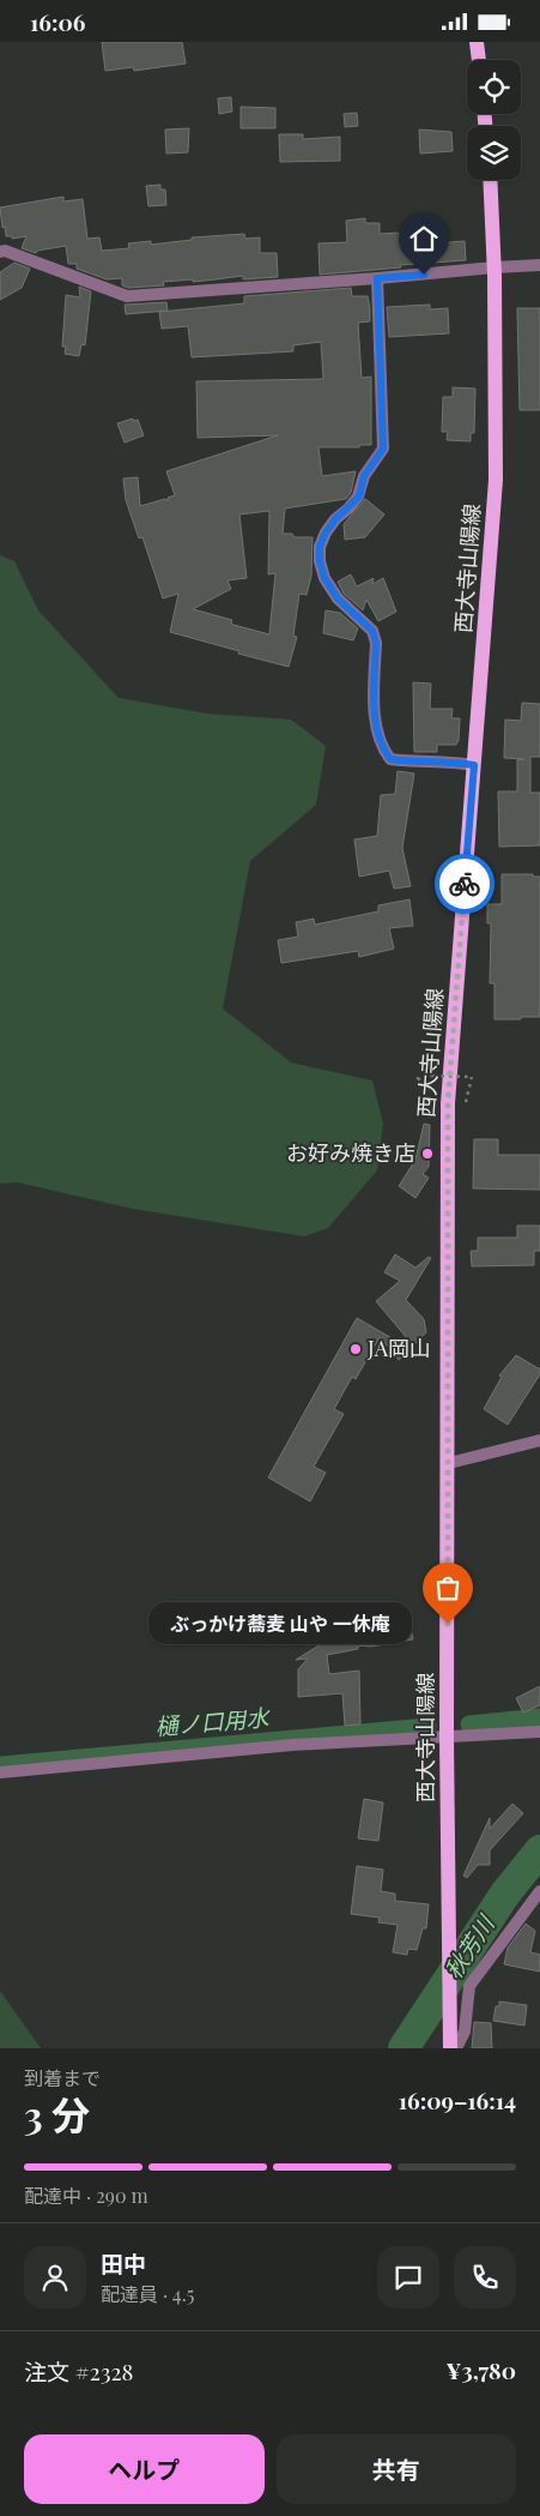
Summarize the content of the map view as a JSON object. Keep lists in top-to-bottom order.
{
  "streets": {
    "main road": ["西大寺山陽線"]
  },
  "water": ["樋ノ口用水", "秋芳川"],
  "places": ["お好み焼き店", "JA岡山", "ぶっかけ蕎麦 山や 一休庵"],
  "page": {
    "status": "16:06",
    "bubble": "ぶっかけ蕎麦 山や 一休庵",
    "heading": ["3 分", "到着まで", "16:09–16:14"],
    "panel": [
      "田中",
      "配達員 · 4.5",
      "注文 #2328",
      "¥3,780"
    ],
    "bar": "配達中 · 290 m",
    "buttons": ["ヘルプ", "共有"]
  }
}
